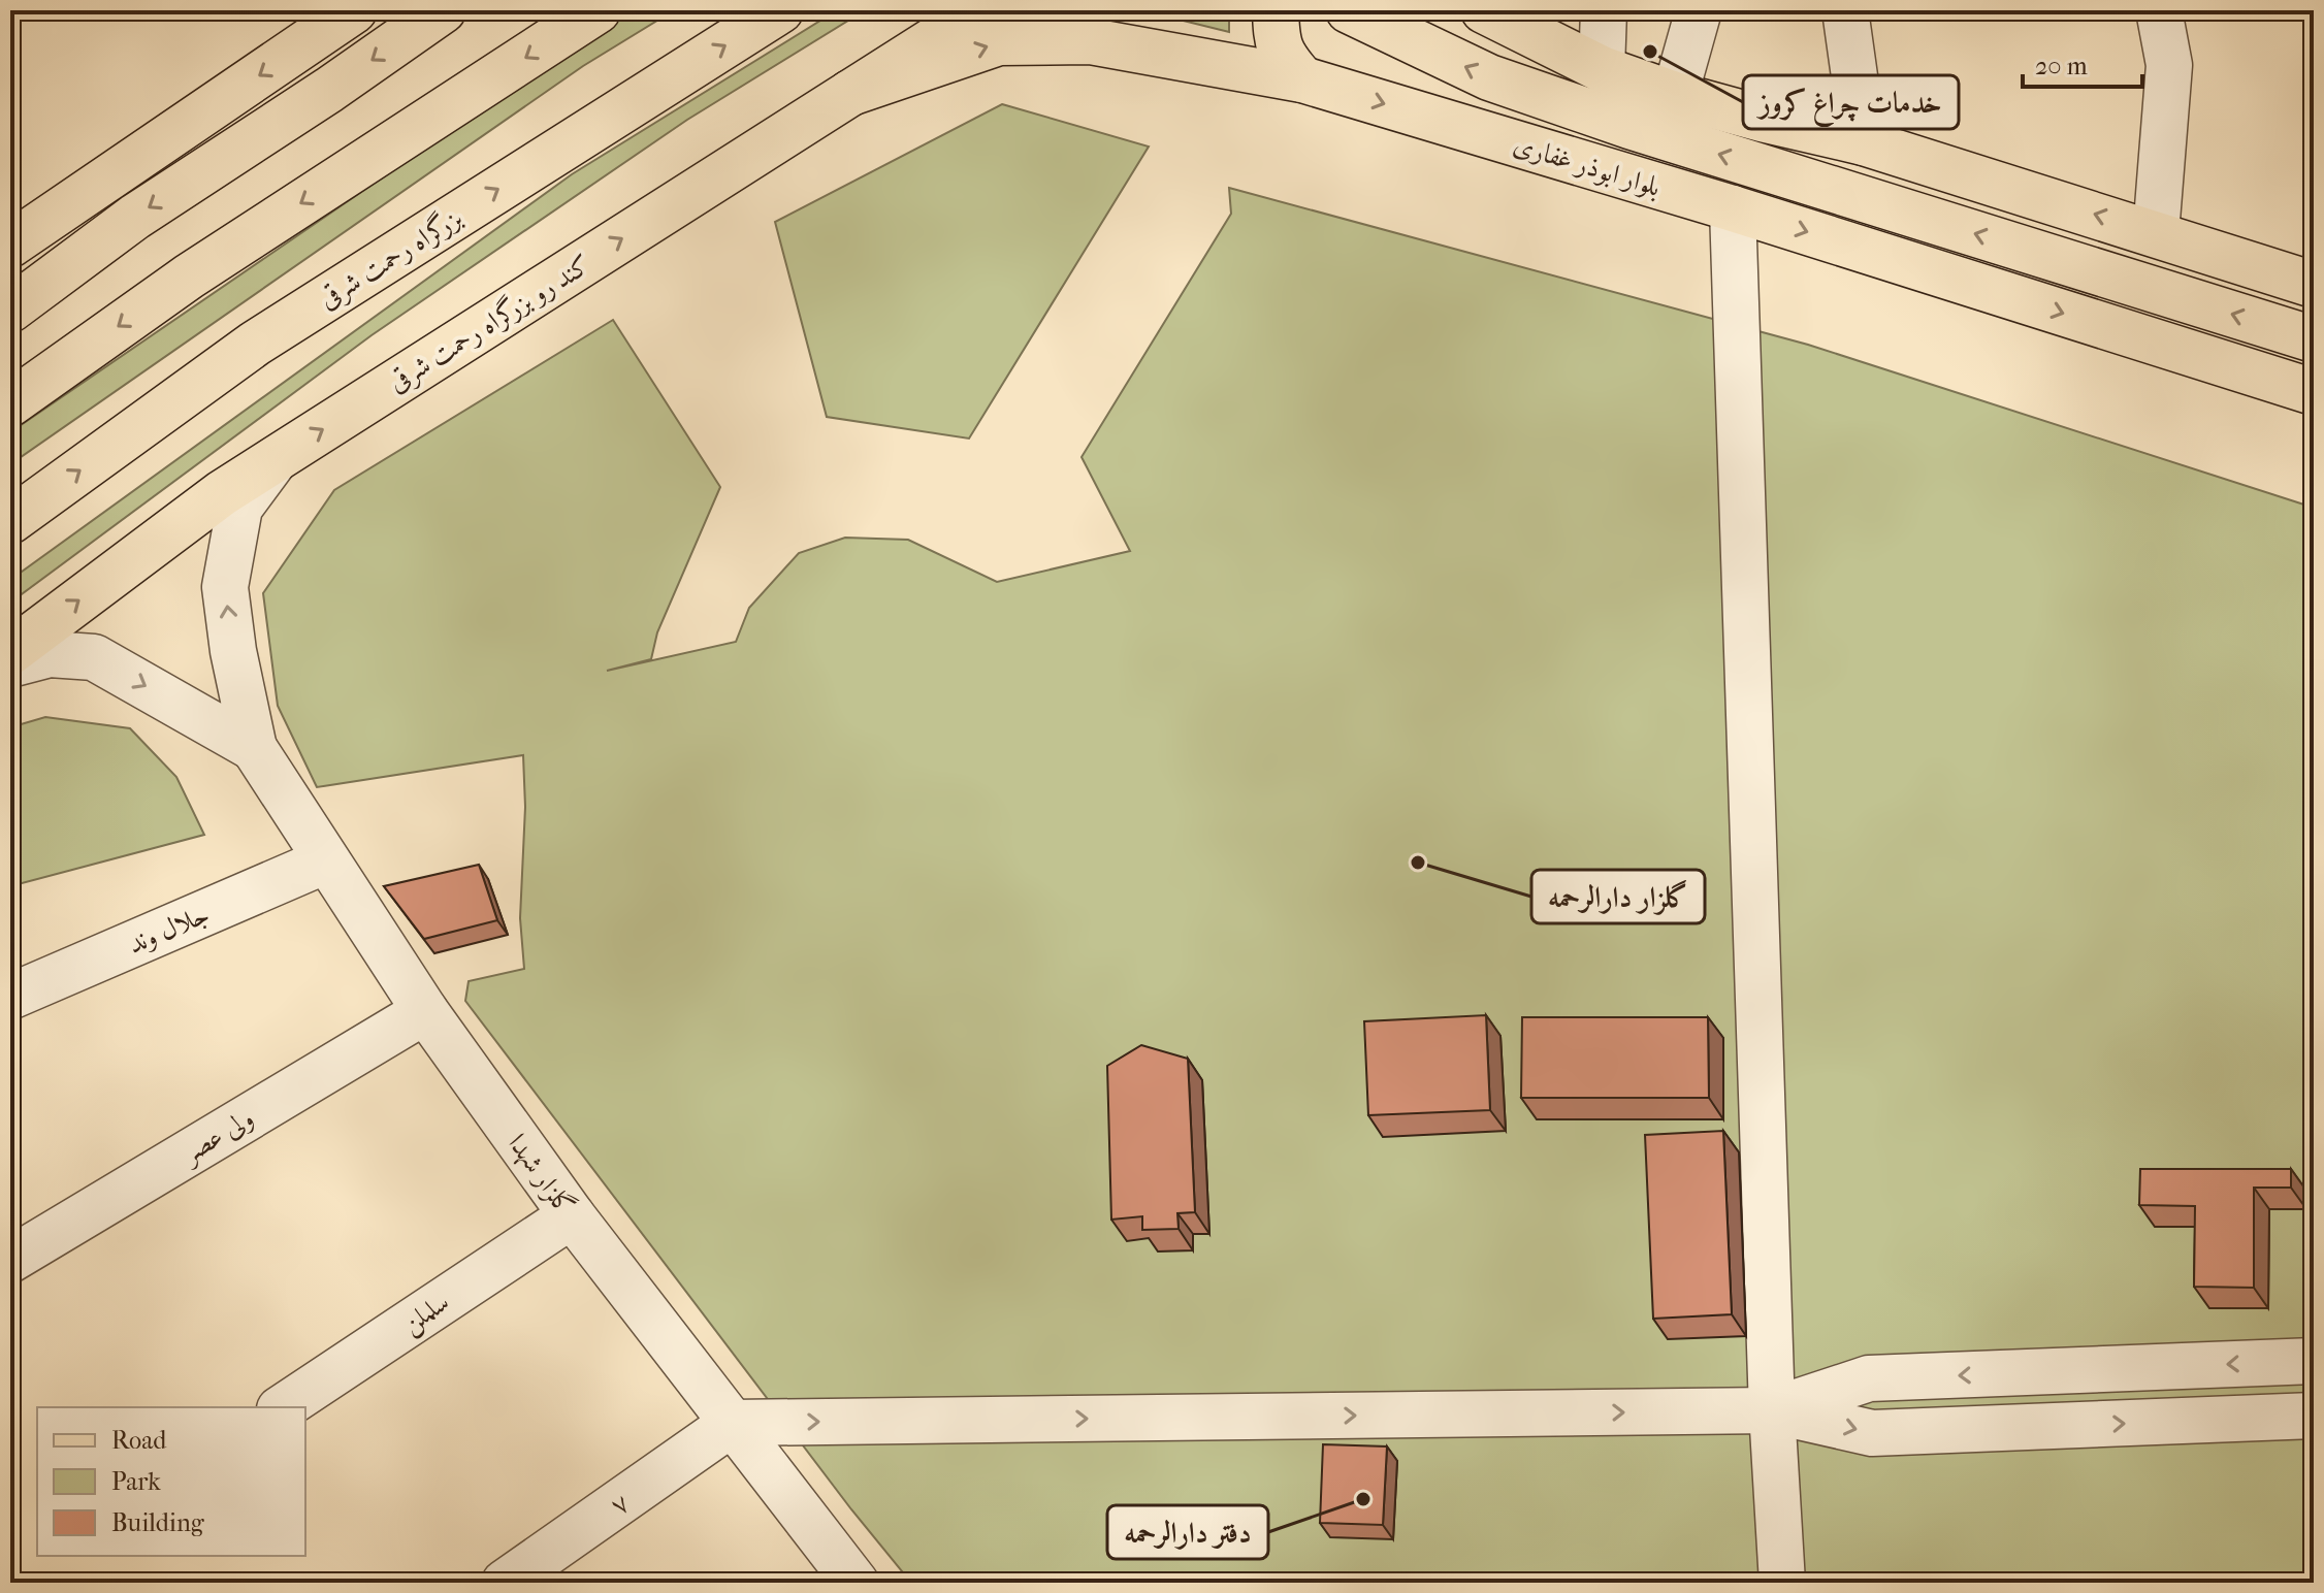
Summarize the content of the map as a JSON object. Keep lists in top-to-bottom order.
{
  "streets": {
    "main road": ["بلوار ابوذر غفاری", "بزرگراه رحمت شرقی", "کند رو بزرگراه رحمت شرقی"],
    "street": [
      "جلال وند",
      "ولی عصر",
      "گلزار شهدا",
      "سلملن",
      "۷"
    ]
  },
  "crossings": [
    ["بلوار ابوذر غفاری", "کند رو بزرگراه رحمت شرقی"],
    ["کند رو بزرگراه رحمت شرقی", "گلزار شهدا"],
    ["جلال وند", "گلزار شهدا"],
    ["ولی عصر", "گلزار شهدا"],
    ["گلزار شهدا", "سلملن"],
    ["گلزار شهدا", "۷"]
  ],
  "places": ["خدمات چراغ کروز", "گلزار دارالرحمه", "دفتر دارالرحمه"],
  "legend": ["Road", "Park", "Building"],
  "scale_bar": "20 m"
}
